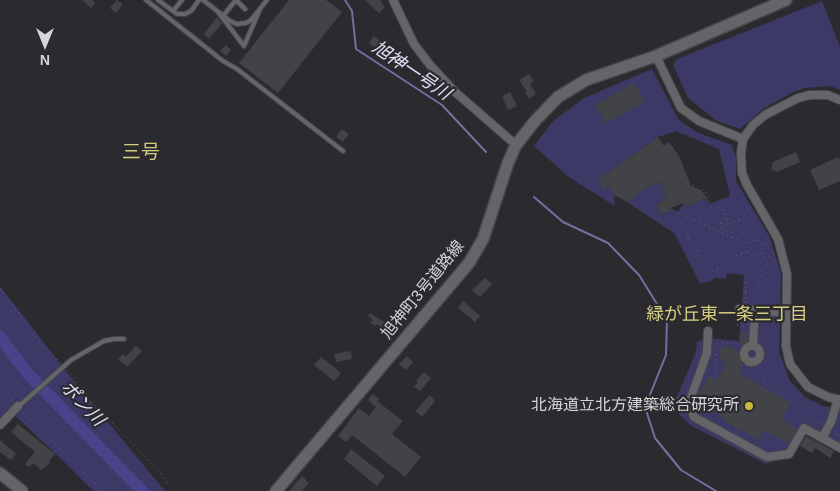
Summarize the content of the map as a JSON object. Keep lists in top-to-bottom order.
{
  "streets": {
    "street": ["旭神町3号道路線"]
  },
  "districts": ["三号", "緑が丘東一条三丁目"],
  "water": ["旭神一号川", "ポン川"],
  "places": ["北海道立北方建築総合研究所"],
  "north": "bottom"
}
